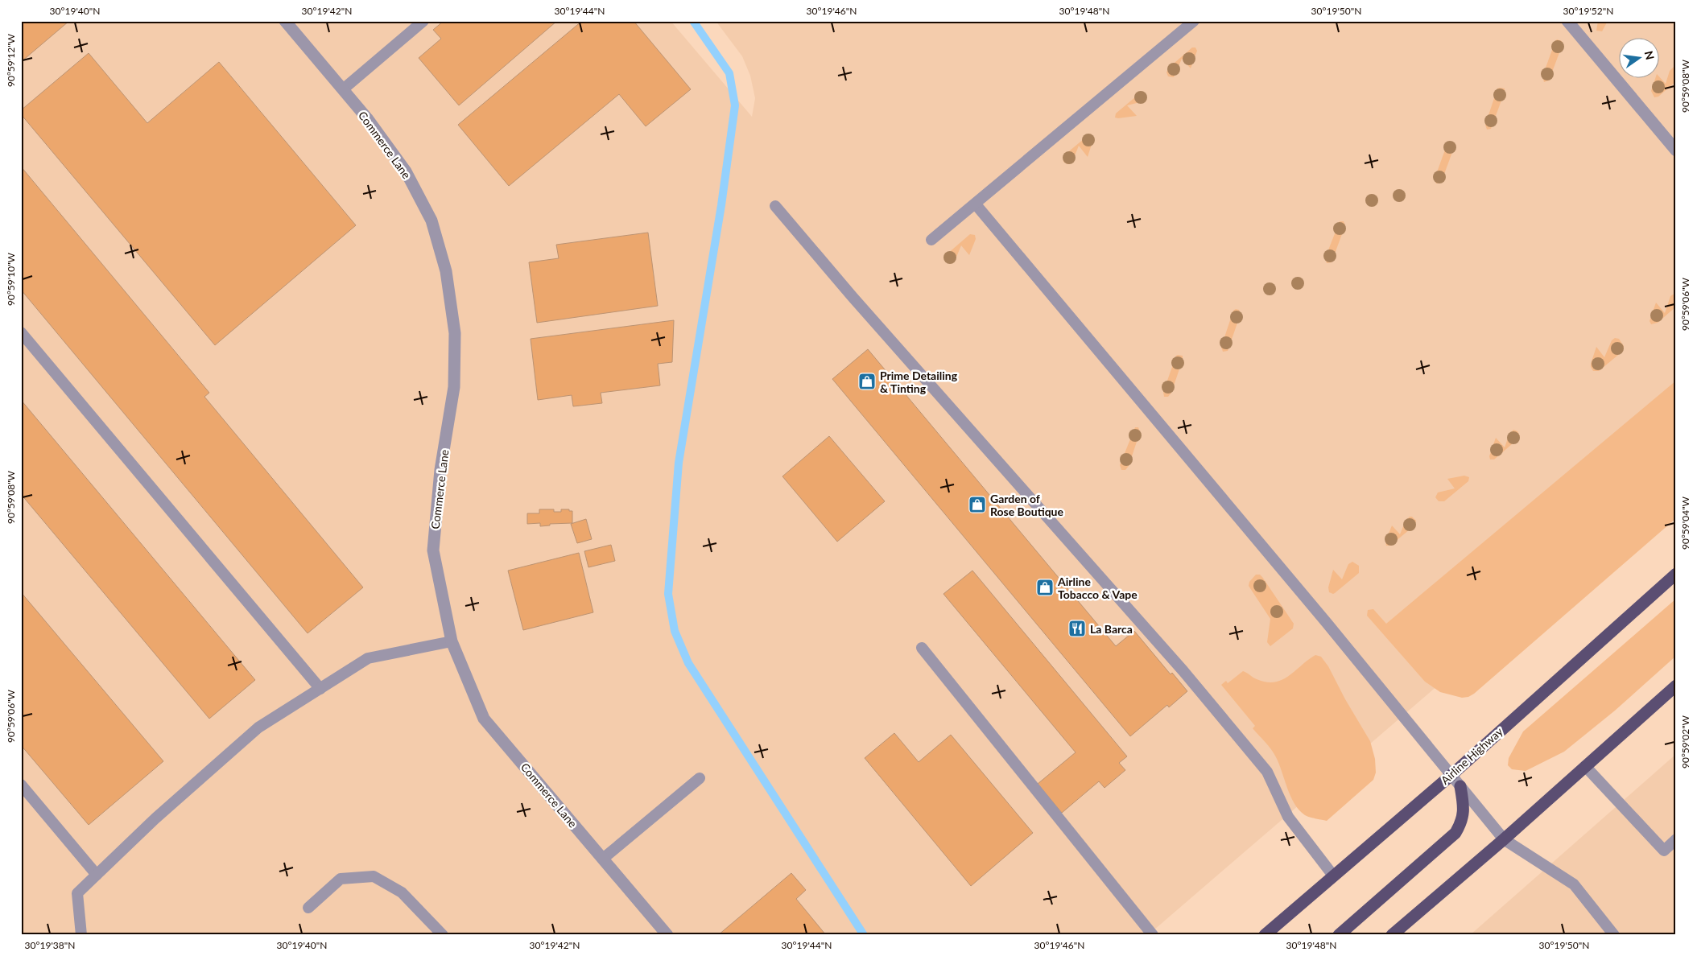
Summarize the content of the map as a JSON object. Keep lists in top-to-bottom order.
{
  "streets": {
    "highway": ["Airline Highway"],
    "street": ["Commerce Lane"]
  },
  "places": {
    "shop": ["Prime Detailing & Tinting", "Garden of Rose Boutique", "Airline Tobacco & Vape"],
    "restaurant": ["La Barca"]
  },
  "north": "right",
  "coordinates": [
    "30°19'40\"N",
    "30°19'42\"N",
    "30°19'44\"N",
    "30°19'46\"N",
    "30°19'48\"N",
    "30°19'50\"N",
    "30°19'52\"N",
    "90°59'12\"W",
    "90°59'08\"W",
    "90°59'10\"W",
    "90°59'06\"W",
    "90°59'04\"W",
    "90°59'02\"W",
    "30°19'38\"N"
  ]
}
